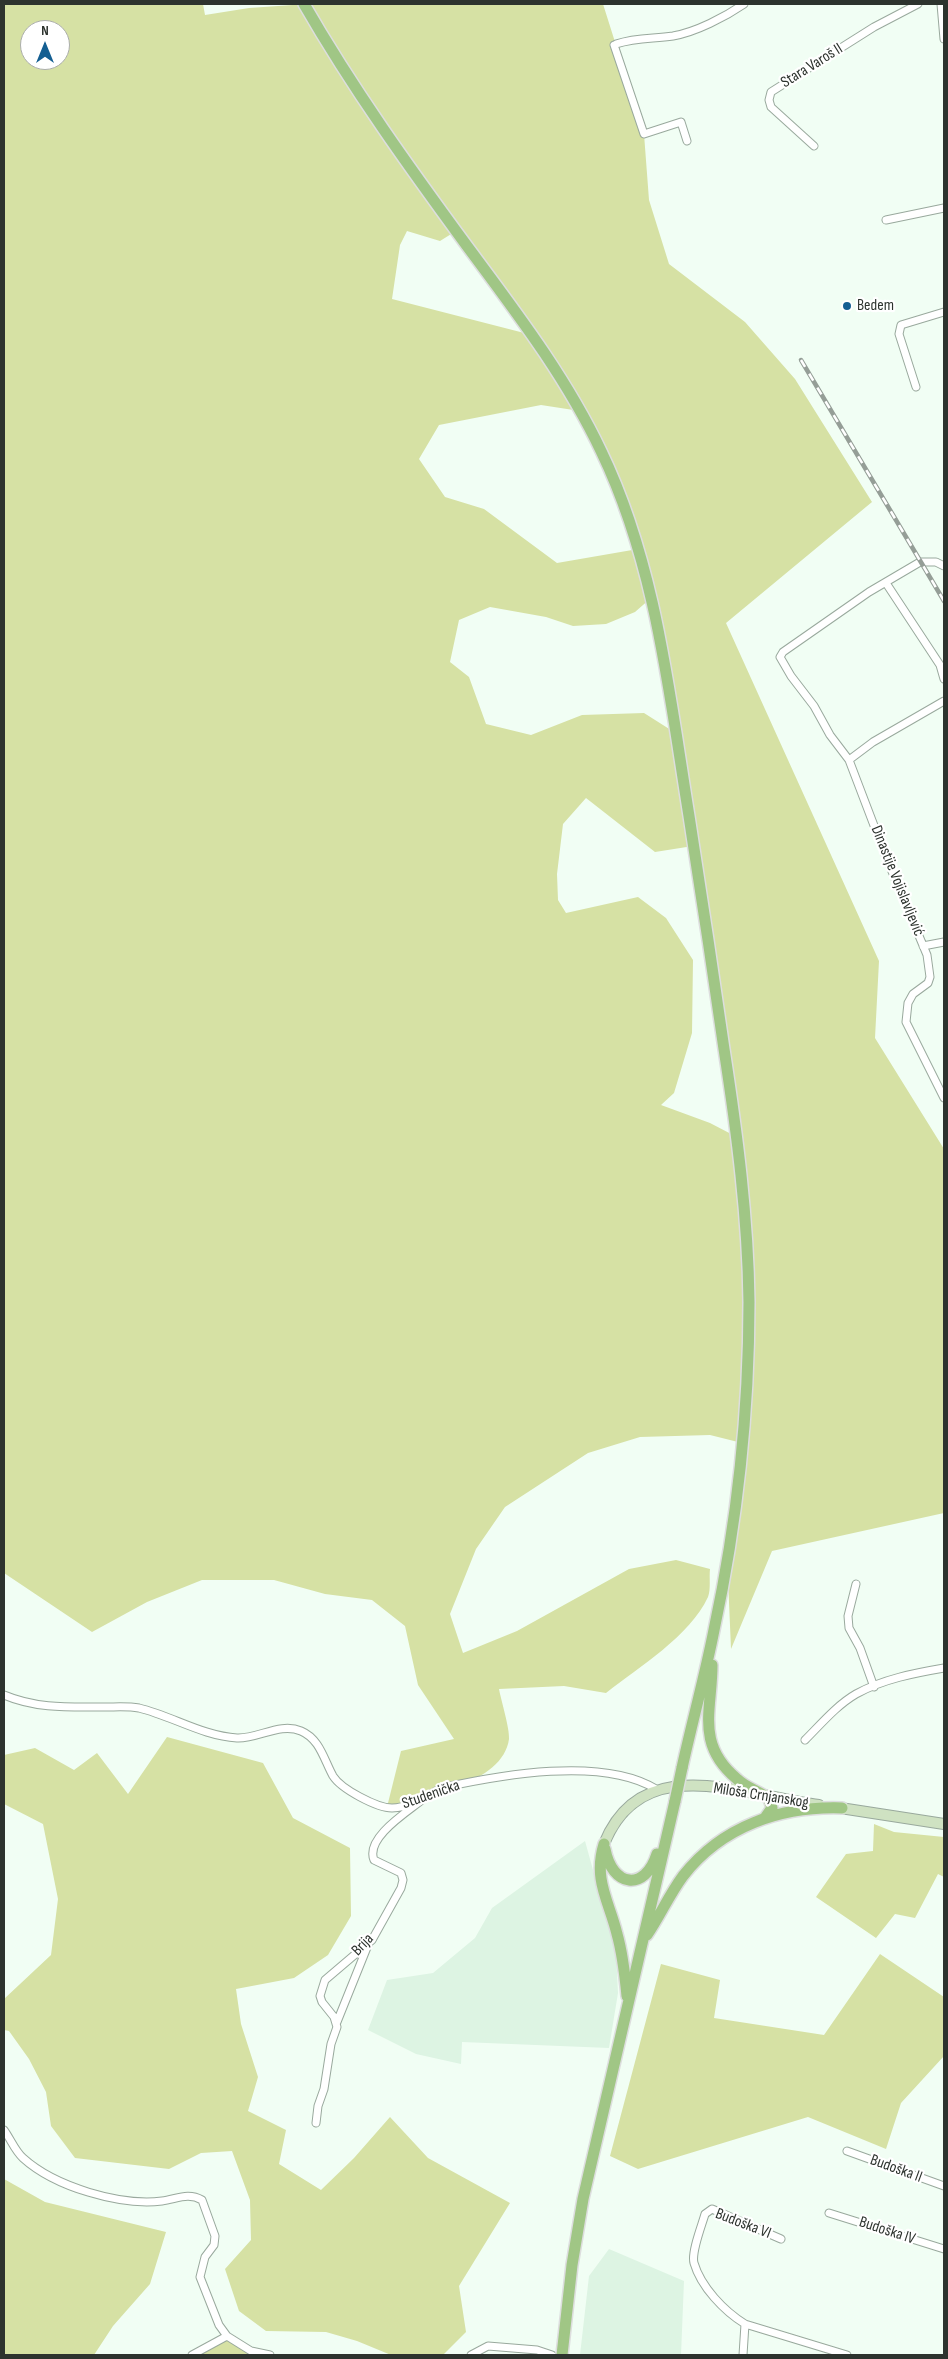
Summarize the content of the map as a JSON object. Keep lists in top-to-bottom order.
{
  "streets": {
    "main road": ["Miloša Crnjanskog"],
    "street": [
      "Stara Varoš II",
      "Dinastije Vojislavljević",
      "Studenička",
      "Brija",
      "Budoška II",
      "Budoška VI",
      "Budoška IV"
    ]
  },
  "crossings": [
    ["Studenička", "Miloša Crnjanskog"],
    ["Studenička", "Brija"]
  ],
  "places": ["Bedem"],
  "north": "top"
}
